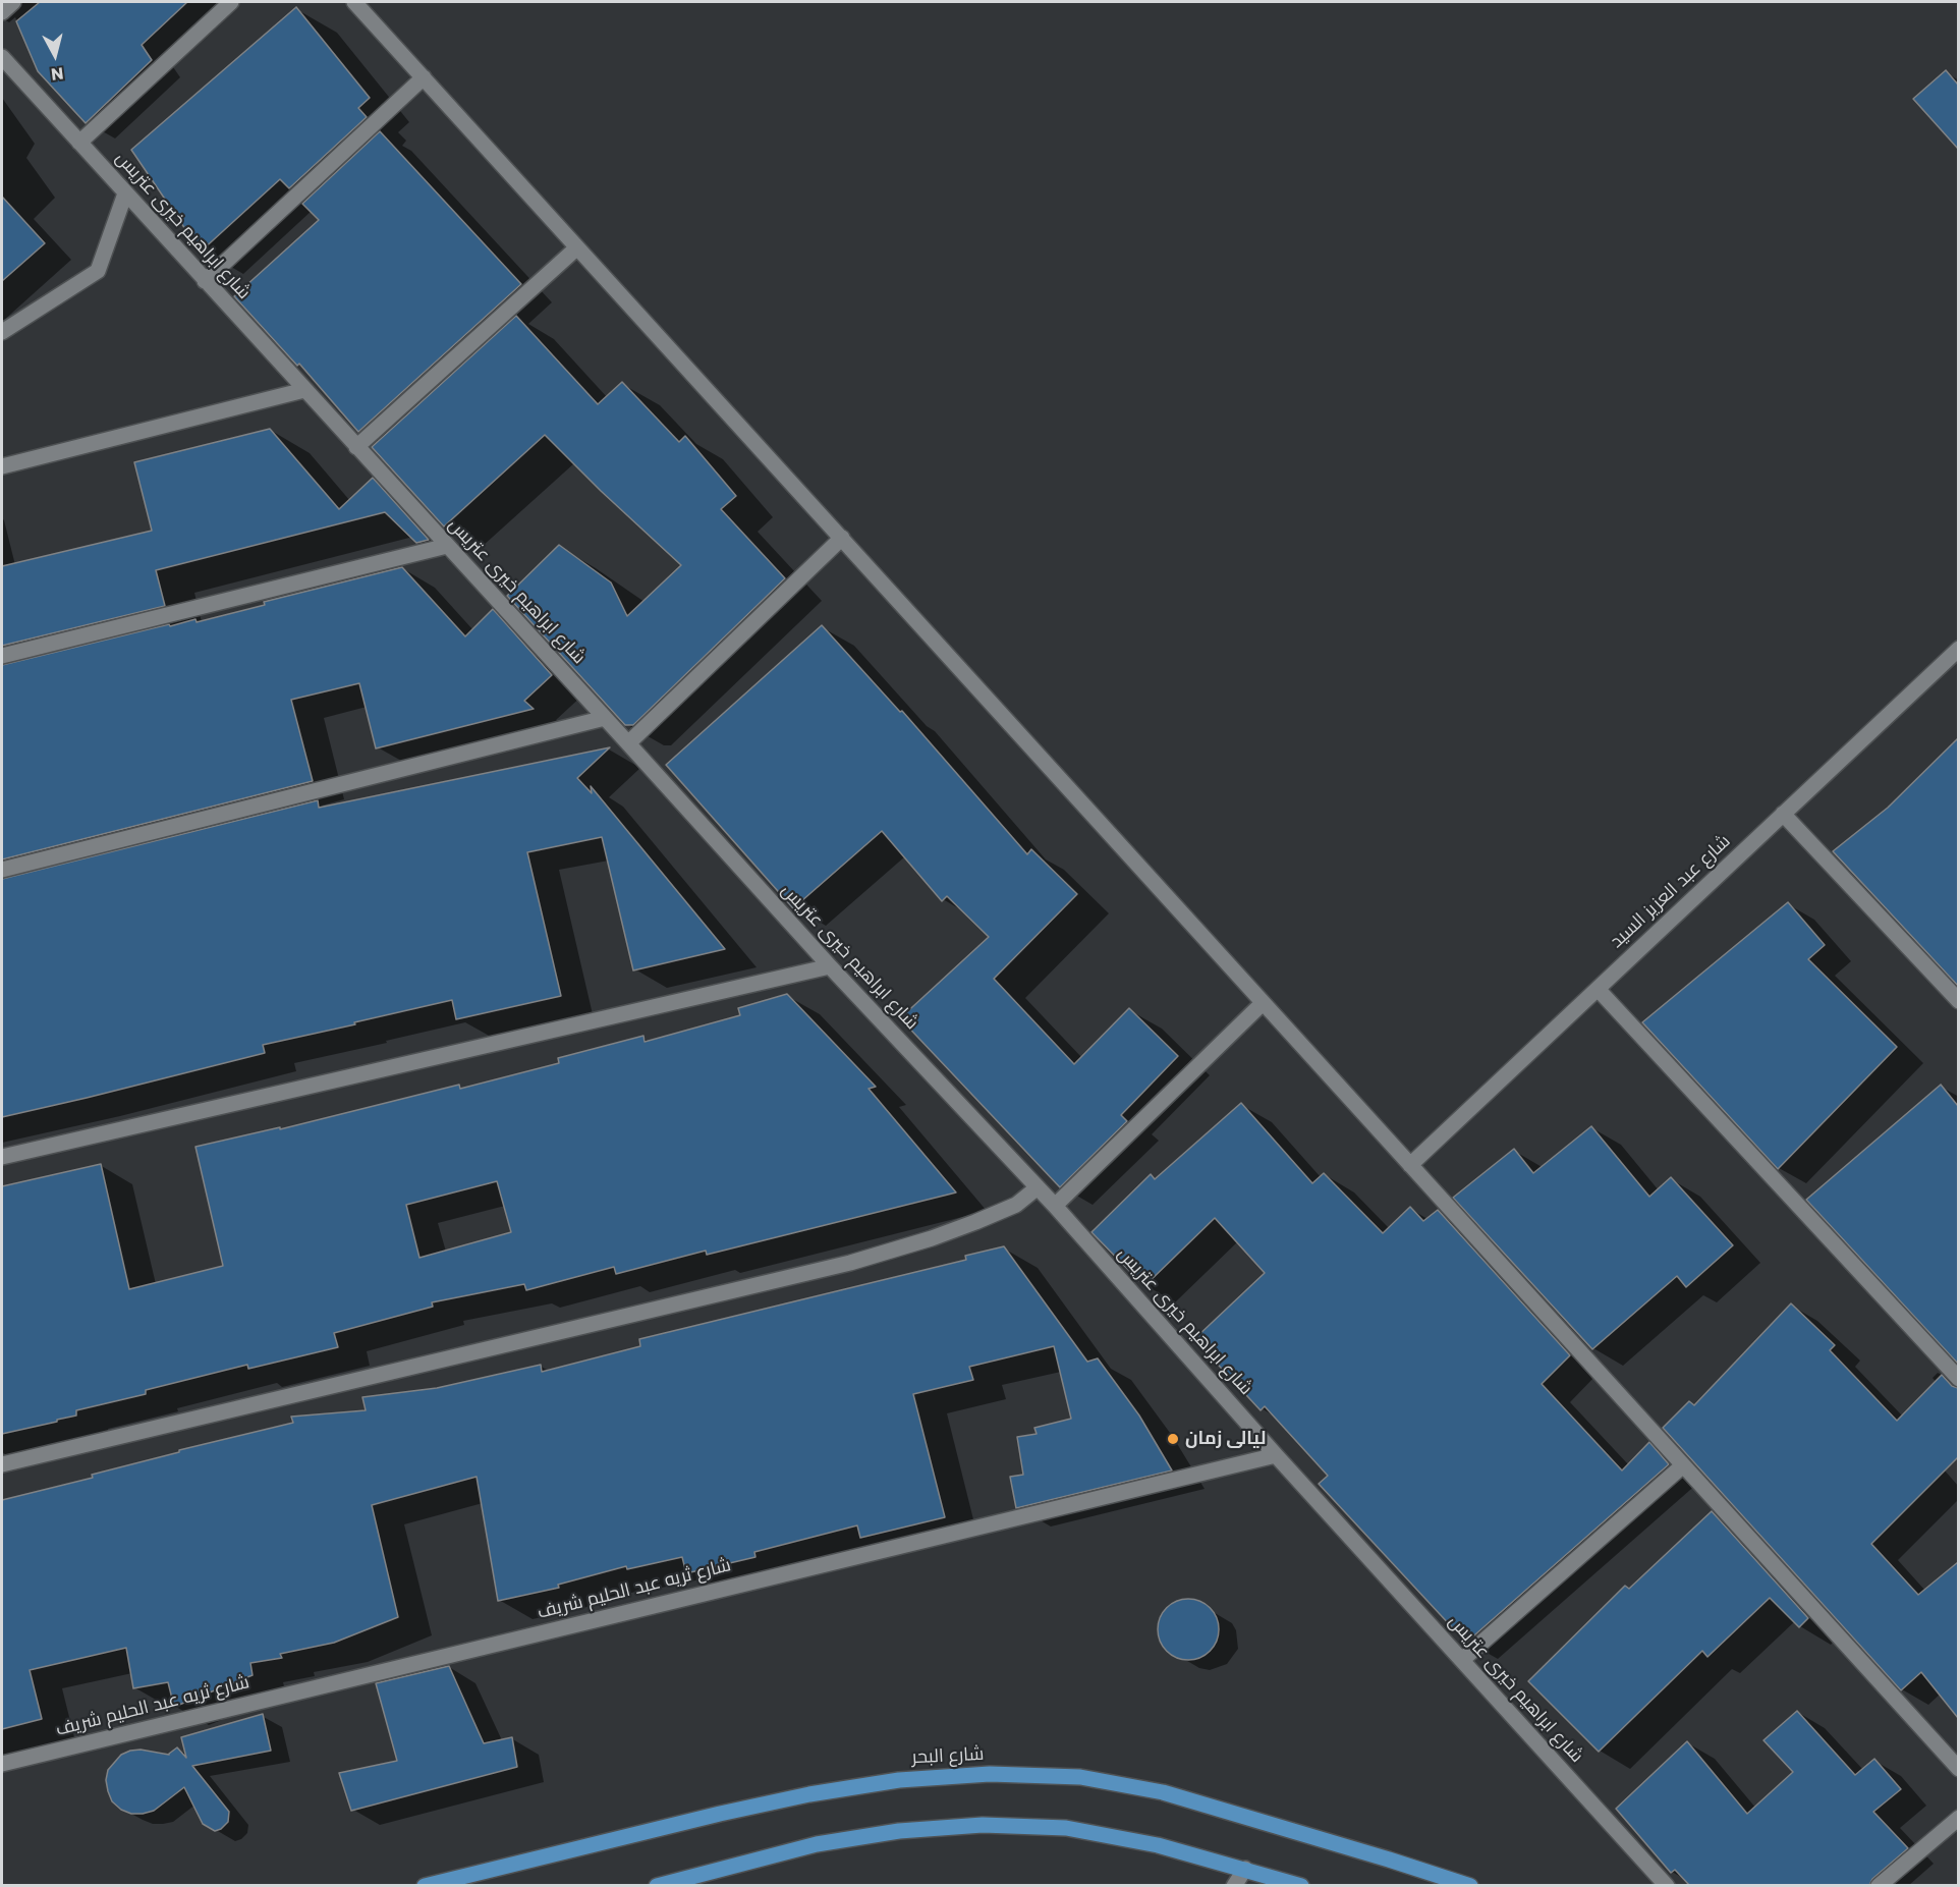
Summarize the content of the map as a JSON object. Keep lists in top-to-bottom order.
{
  "streets": {
    "main road": ["شارع البحر"],
    "street": ["شارع ابراهيم خيرى عتريس", "شارع عبد العزيز السيد", "شارع ثريه عبد الحليم شريف"]
  },
  "crossings": [
    ["شارع ابراهيم خيرى عتريس", "شارع ثريه عبد الحليم شريف"]
  ],
  "places": ["ليالى زمان"],
  "north": "bottom"
}
